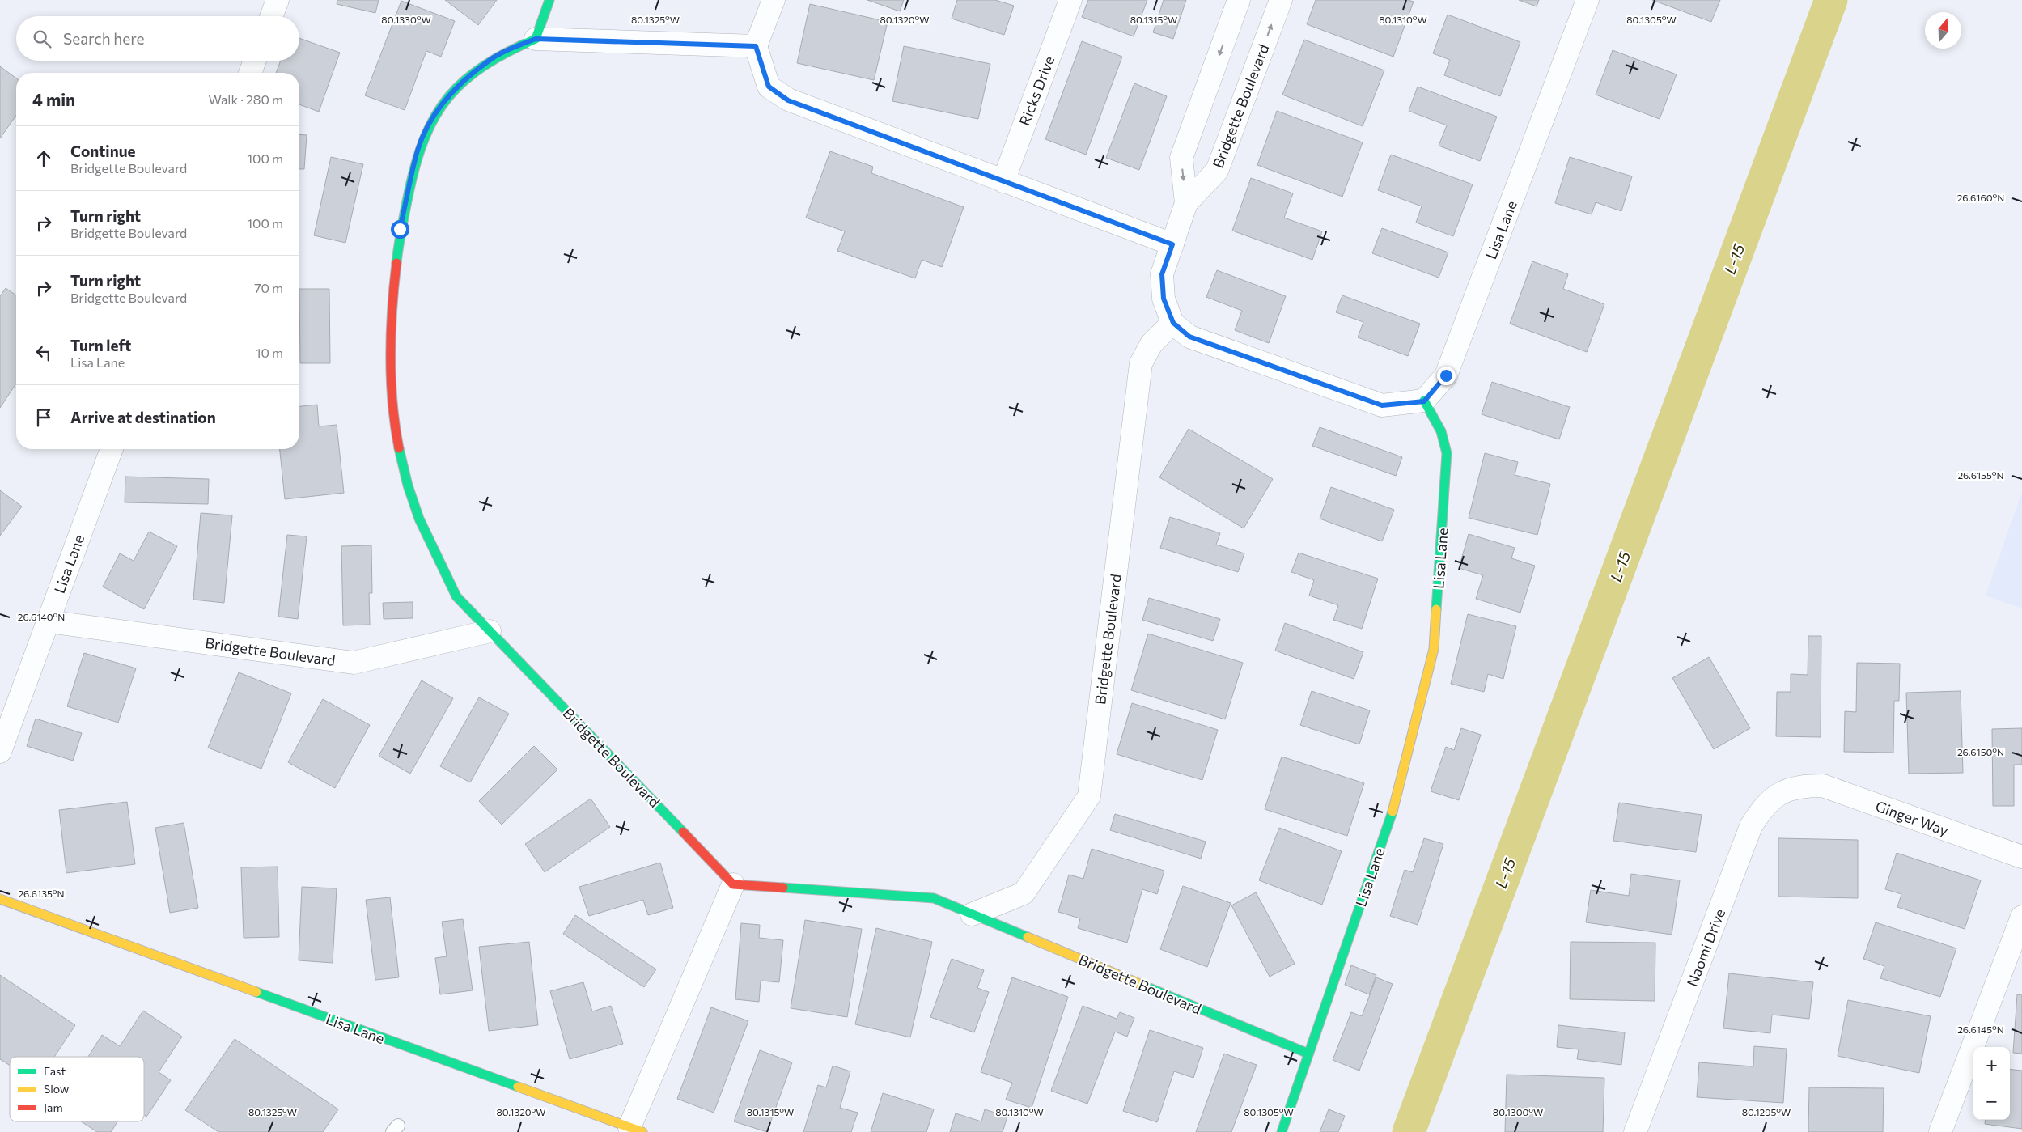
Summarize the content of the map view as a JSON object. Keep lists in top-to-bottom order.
{
  "streets": {
    "street": [
      "Ricks Drive",
      "Bridgette Boulevard",
      "Lisa Lane",
      "Ginger Way",
      "Naomi Drive"
    ]
  },
  "crossings": [
    ["Bridgette Boulevard", "Lisa Lane"],
    ["Ginger Way", "Naomi Drive"]
  ],
  "water": ["L-15"],
  "legend": ["Fast", "Slow", "Jam"],
  "north": "top",
  "page": {
    "search": "Search here",
    "heading": ["4 min", "Walk · 280 m"],
    "list": [
      ["Continue", "Bridgette Boulevard", "100 m"],
      ["Turn right", "Bridgette Boulevard", "100 m"],
      ["Turn right", "Bridgette Boulevard", "70 m"],
      ["Turn left", "Lisa Lane", "10 m"],
      "Arrive at destination"
    ],
    "map_buttons": ["+", "−"]
  },
  "coordinates": [
    "80.1330°W",
    "80.1325°W",
    "80.1320°W",
    "80.1315°W",
    "80.1310°W",
    "80.1305°W",
    "26.6160°N",
    "26.6155°N",
    "26.6140°N",
    "26.6150°N",
    "26.6135°N",
    "26.6145°N",
    "80.1300°W",
    "80.1295°W"
  ]
}
